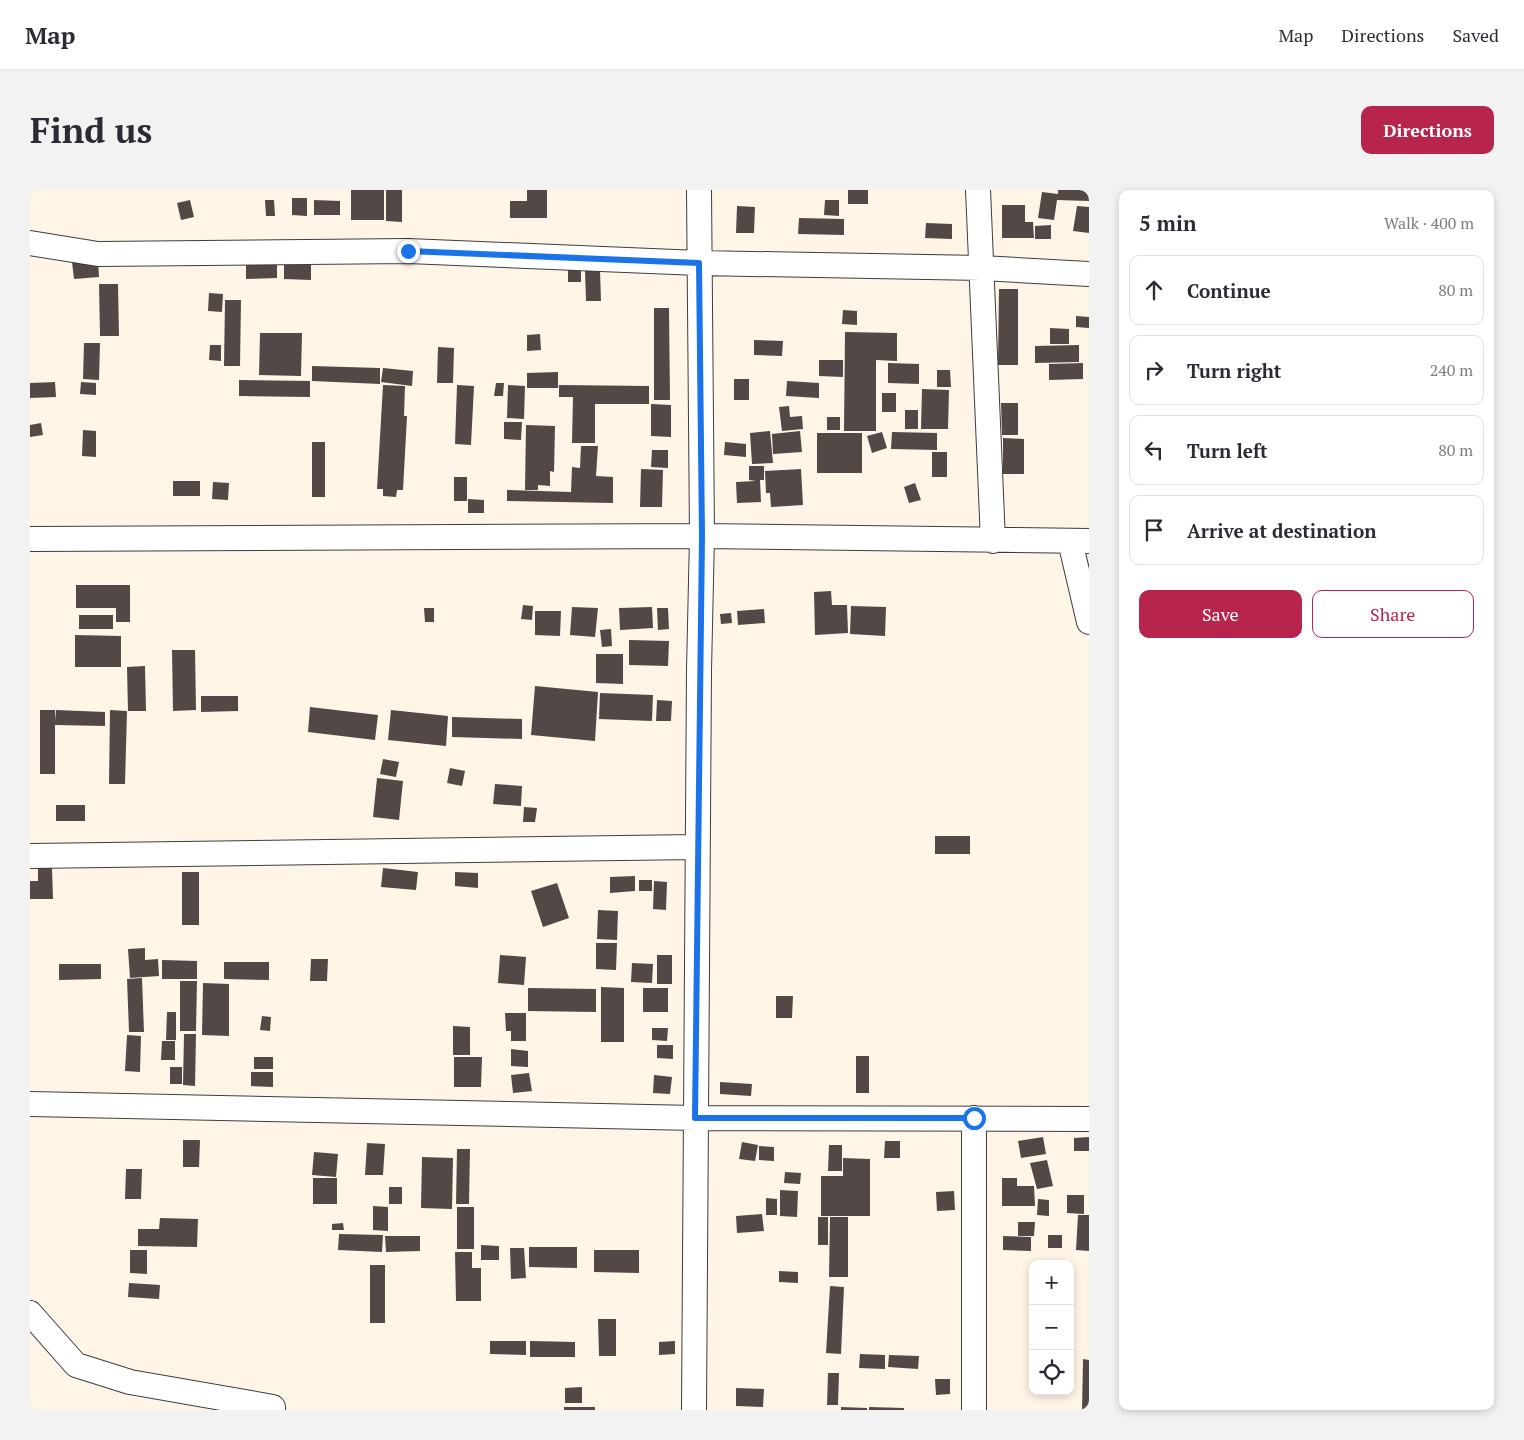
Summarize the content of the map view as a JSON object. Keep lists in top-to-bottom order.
{
  "page": {
    "header": "Map",
    "nav": ["Map", "Directions", "Saved"],
    "buttons": [
      "Directions",
      ["Save", "Share"]
    ],
    "title": "Find us",
    "heading": ["5 min", "Walk · 400 m"],
    "list": [
      ["Continue", "80 m"],
      ["Turn right", "240 m"],
      ["Turn left", "80 m"],
      "Arrive at destination"
    ],
    "map_buttons": ["+", "−"]
  }
}
